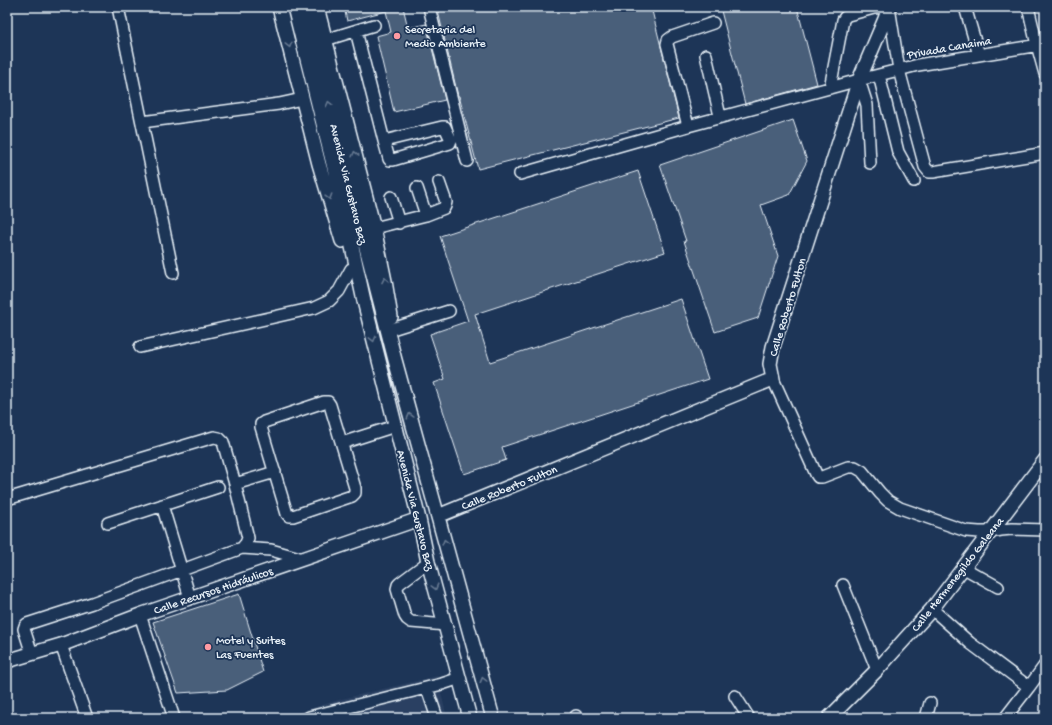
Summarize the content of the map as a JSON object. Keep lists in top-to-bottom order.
{
  "streets": {
    "main road": [
      "Avenida Via Gustavo Baz",
      "Calle Roberto Fulton",
      "Calle Hermenegildo Galeana",
      "Calle Recursos Hidráulicos"
    ],
    "street": ["Privada Canaima"]
  },
  "crossings": [
    ["Privada Canaima", "Calle Roberto Fulton"],
    ["Avenida Via Gustavo Baz", "Calle Roberto Fulton"],
    ["Avenida Via Gustavo Baz", "Calle Recursos Hidráulicos"]
  ],
  "places": ["Secretaria del Medio Ambiente", "Motel y Suites Las Fuentes"]
}
